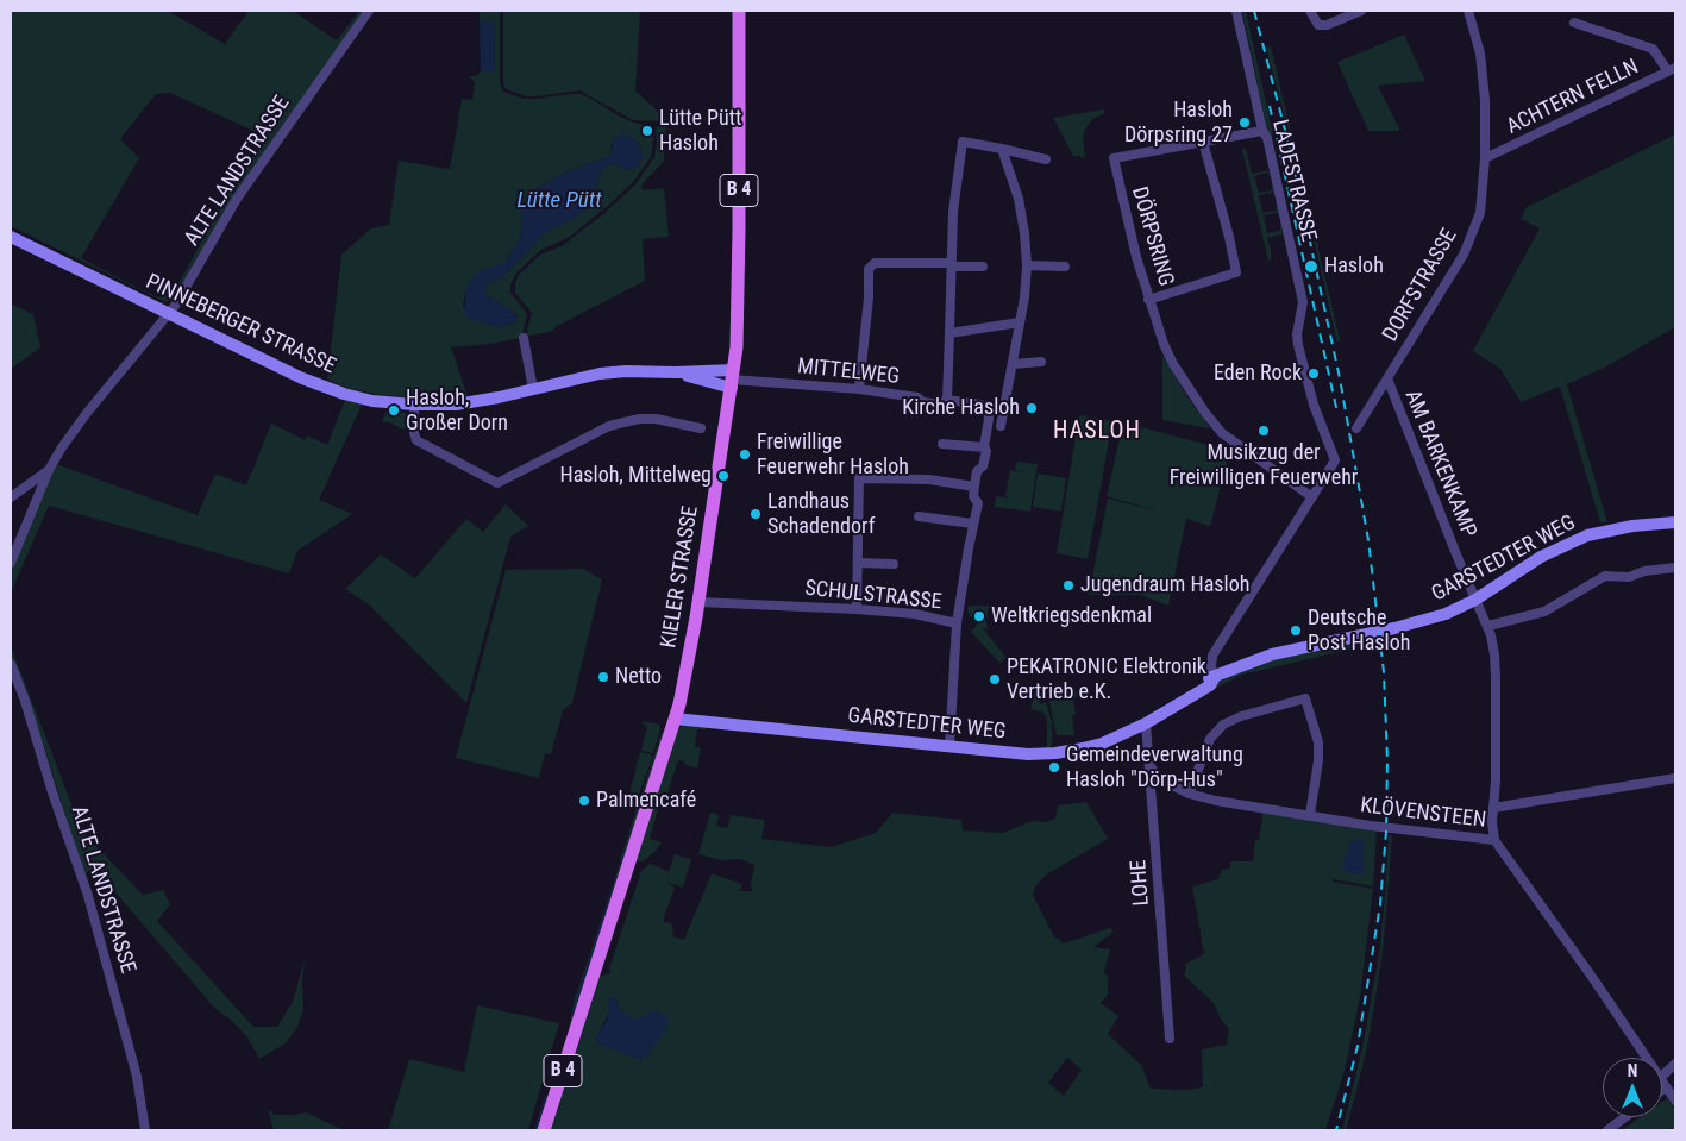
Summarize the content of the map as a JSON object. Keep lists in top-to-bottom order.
{
  "streets": {
    "main road": [
      "B 4",
      "PINNEBERGER STRASSE",
      "GARSTEDTER WEG",
      "KIELER STRASSE"
    ],
    "street": [
      "ACHTERN FELLN",
      "ALTE LANDSTRASSE",
      "LADESTRASSE",
      "DÖRPSRING",
      "DORFSTRASSE",
      "MITTELWEG",
      "AM BARKENKAMP",
      "SCHULSTRASSE",
      "KLÖVENSTEEN",
      "LOHE"
    ]
  },
  "crossings": [
    ["ACHTERN FELLN", "DORFSTRASSE"],
    ["ALTE LANDSTRASSE", "PINNEBERGER STRASSE"],
    ["LADESTRASSE", "DÖRPSRING"],
    ["DORFSTRASSE", "AM BARKENKAMP"],
    ["PINNEBERGER STRASSE", "MITTELWEG"],
    ["PINNEBERGER STRASSE", "KIELER STRASSE"],
    ["MITTELWEG", "KIELER STRASSE"],
    ["AM BARKENKAMP", "GARSTEDTER WEG"],
    ["AM BARKENKAMP", "KLÖVENSTEEN"],
    ["GARSTEDTER WEG", "KIELER STRASSE"],
    ["GARSTEDTER WEG", "SCHULSTRASSE"],
    ["GARSTEDTER WEG", "LOHE"],
    ["KIELER STRASSE", "SCHULSTRASSE"],
    ["KLÖVENSTEEN", "LOHE"]
  ],
  "districts": ["HASLOH"],
  "water": ["Lütte Pütt"],
  "places": [
    "Hasloh Dörpsring 27",
    "Lütte Pütt Hasloh",
    "Hasloh",
    "Eden Rock",
    "Kirche Hasloh",
    "Hasloh, Großer Dorn",
    "Musikzug der Freiwilligen Feuerwehr",
    "Freiwillige Feuerwehr Hasloh",
    "Hasloh, Mittelweg",
    "Landhaus Schadendorf",
    "Jugendraum Hasloh",
    "Weltkriegsdenkmal",
    "Deutsche Post Hasloh",
    "Netto",
    "PEKATRONIC Elektronik Vertrieb e.K.",
    "Gemeindeverwaltung Hasloh \"Dörp-Hus\"",
    "Palmencafé"
  ],
  "north": "top"
}
